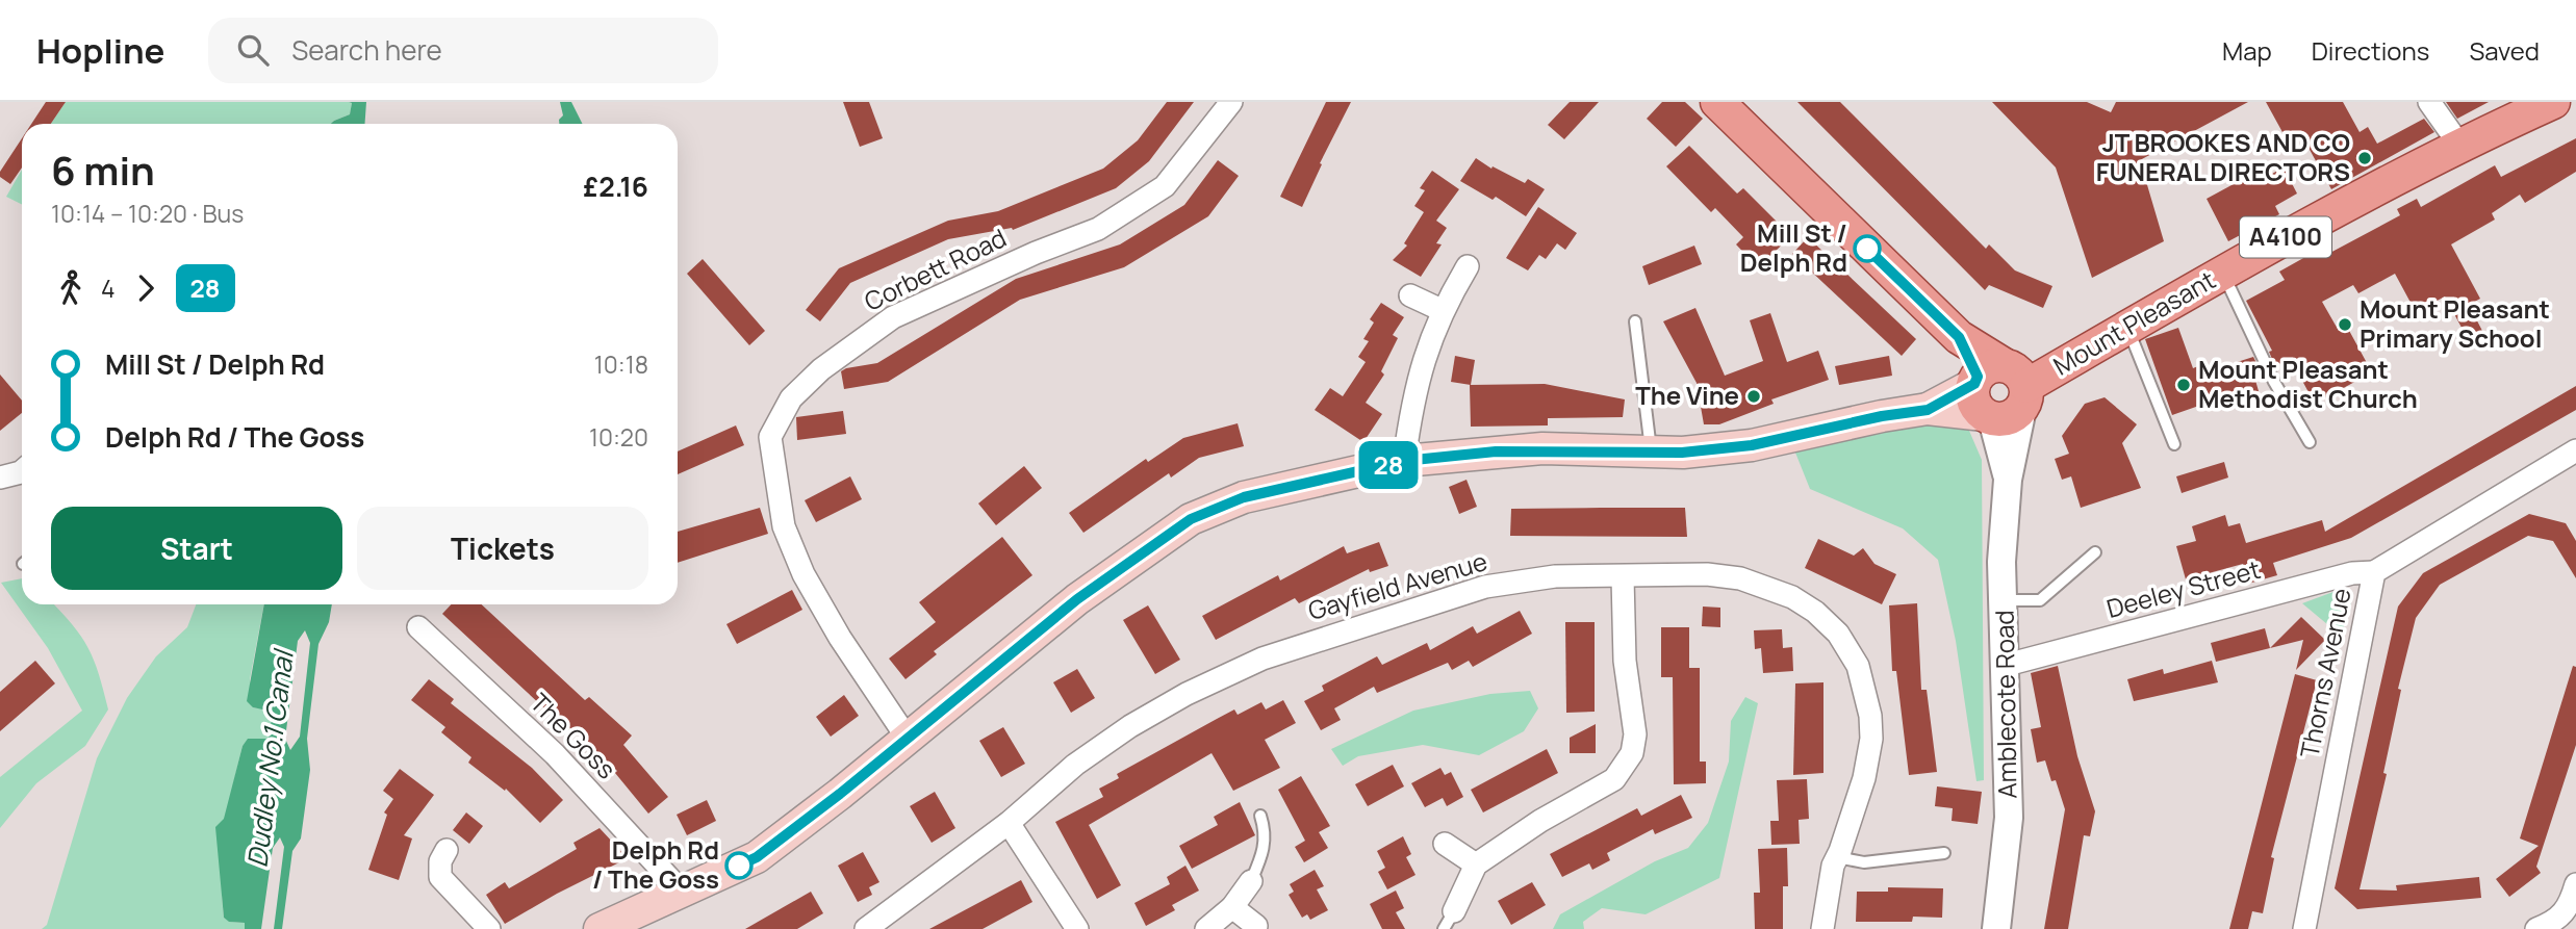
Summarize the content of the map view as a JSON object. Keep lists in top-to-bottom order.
{
  "streets": {
    "main road": ["A4100", "Mount Pleasant"],
    "street": [
      "Corbett Road",
      "Gayfield Avenue",
      "Deeley Street",
      "Thorns Avenue",
      "Amblecote Road",
      "The Goss"
    ]
  },
  "crossings": [
    ["Mount Pleasant", "Amblecote Road"],
    ["Deeley Street", "Thorns Avenue"],
    ["Deeley Street", "Amblecote Road"]
  ],
  "water": ["Dudley No.1 Canal"],
  "places": [
    "JT BROOKES AND CO FUNERAL DIRECTORS",
    "Mill St / Delph Rd",
    "Mount Pleasant Primary School",
    "Mount Pleasant Methodist Church",
    "The Vine",
    "Delph Rd / The Goss"
  ],
  "lines": ["bus line 28"],
  "page": {
    "header": "Hopline",
    "search": "Search here",
    "nav": ["Map", "Directions", "Saved"],
    "on_map": "28",
    "heading": ["6 min", "10:14 – 10:20 · Bus", "£2.16"],
    "legs": ["4", "28"],
    "list": [
      {
        "name": "Mill St / Delph Rd",
        "value": "10:18"
      },
      {
        "name": "Delph Rd / The Goss",
        "value": "10:20"
      }
    ],
    "buttons": ["Start", "Tickets"]
  }
}
